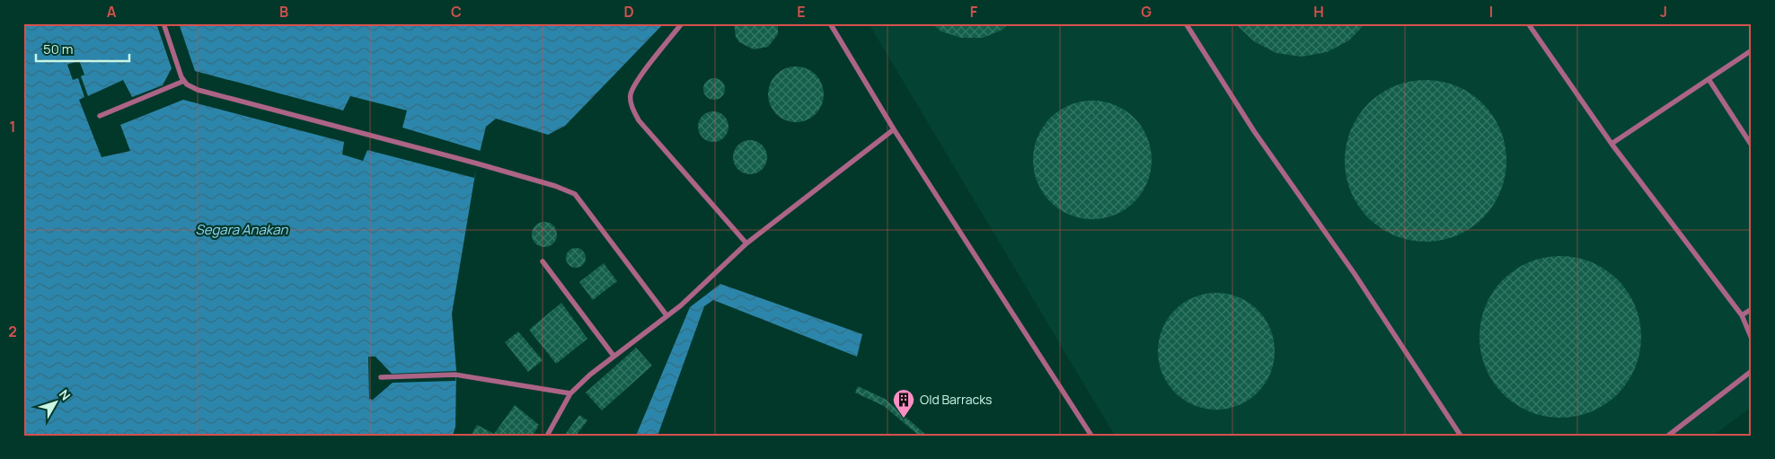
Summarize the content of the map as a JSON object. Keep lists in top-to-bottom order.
{
  "water": ["Segara Anakan"],
  "places": {
    "building": ["Old Barracks"]
  },
  "scale_bar": "50 m",
  "north": "top right",
  "grid": {
    "columns": [
      "A",
      "B",
      "C",
      "D",
      "E",
      "F",
      "G",
      "H",
      "I",
      "J"
    ],
    "rows": ["1", "2"]
  }
}
